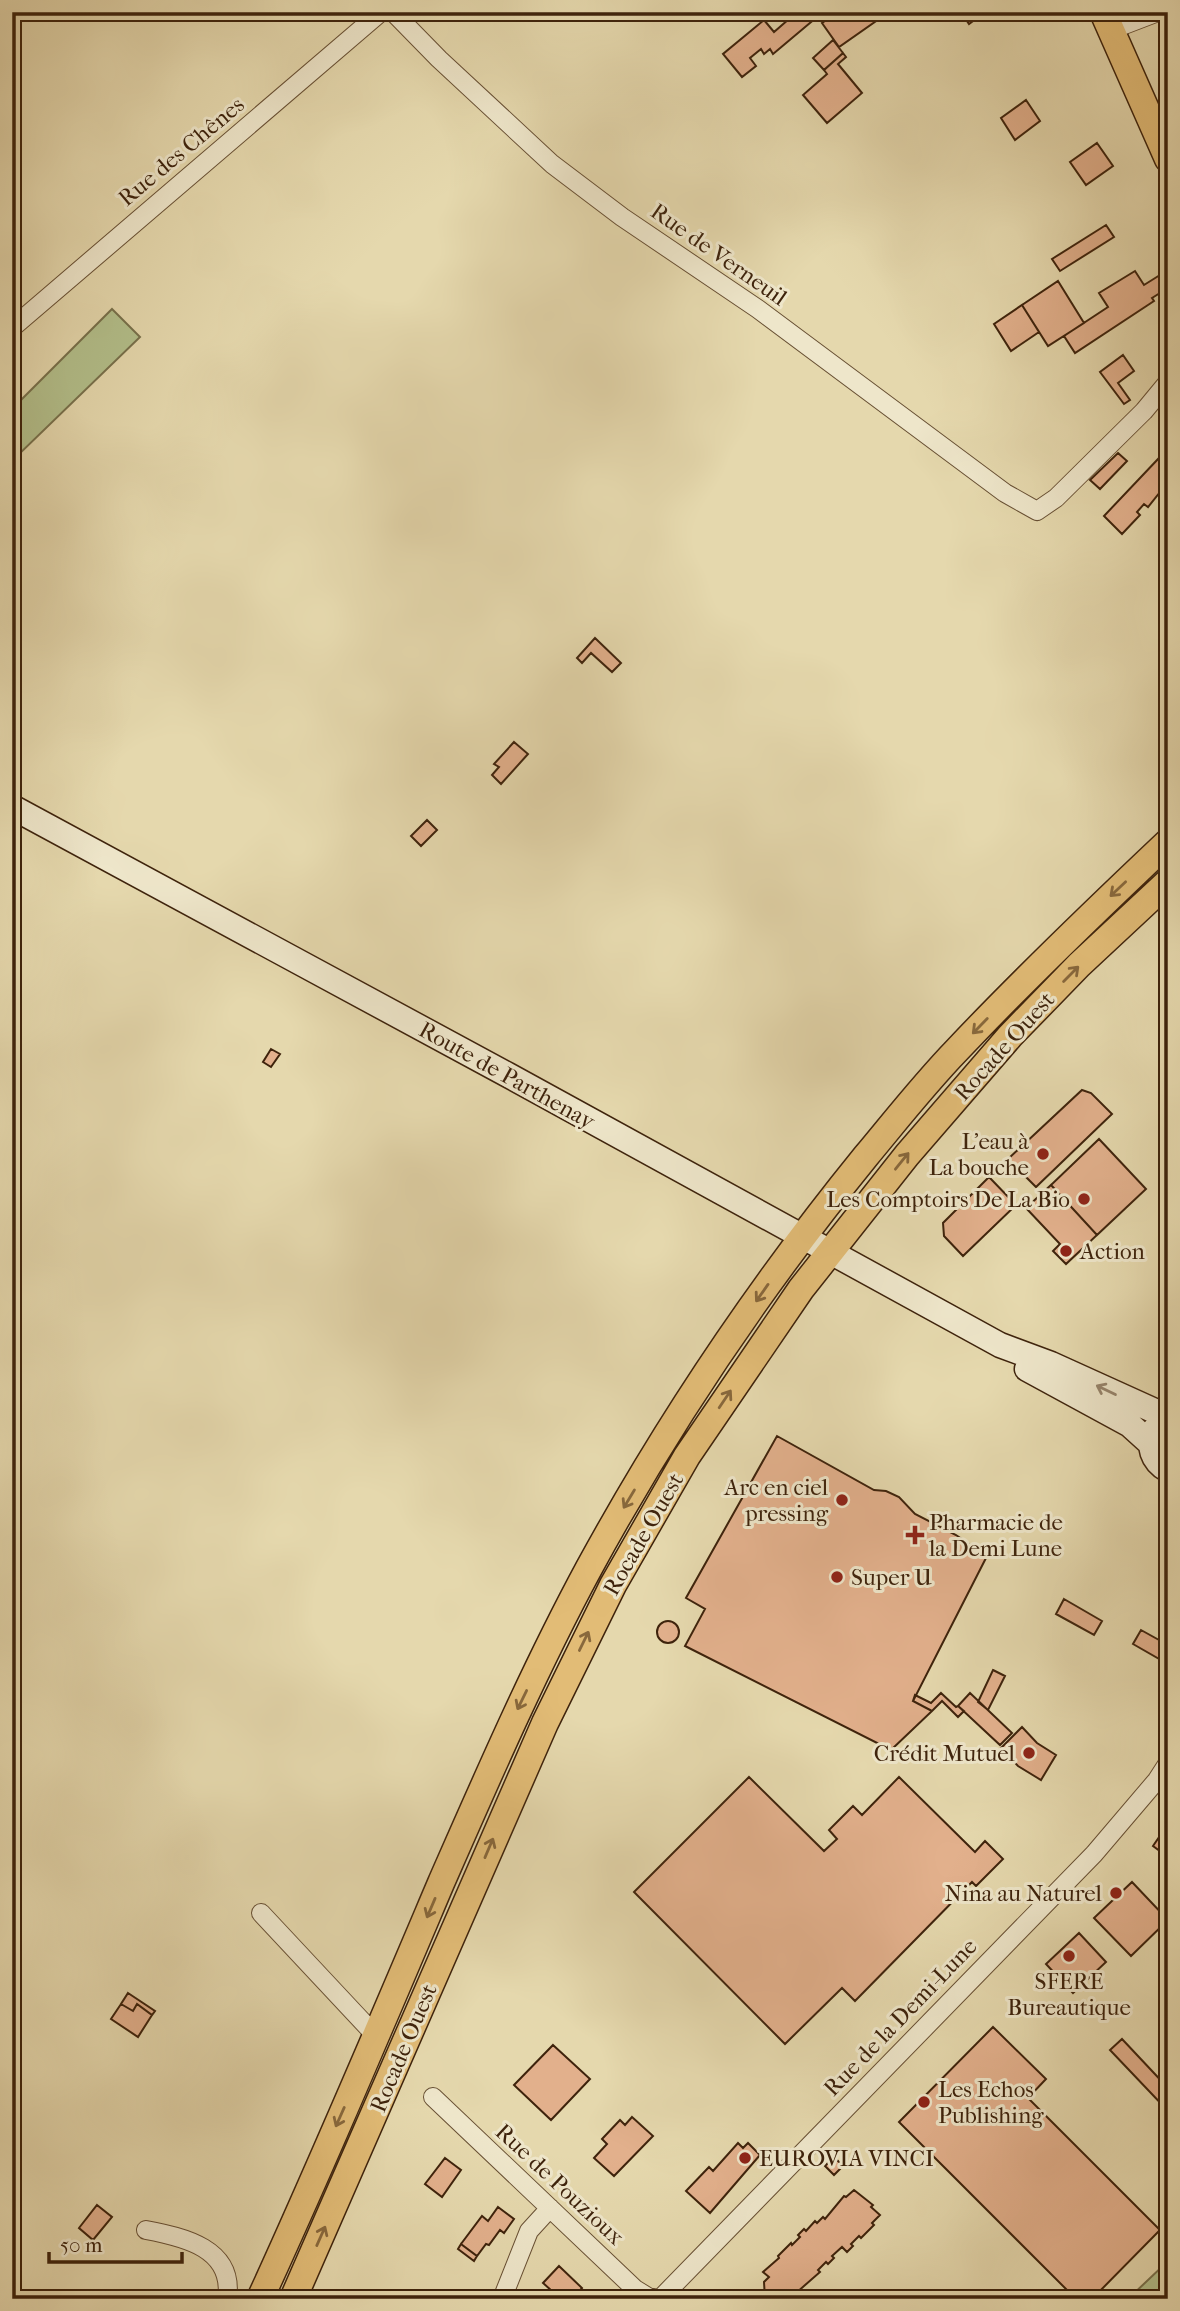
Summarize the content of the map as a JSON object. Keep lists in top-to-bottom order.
{
  "streets": {
    "main road": ["Rocade Ouest", "Route de Parthenay"],
    "street": [
      "Rue des Chênes",
      "Rue de Verneuil",
      "Rue de la Demi-Lune",
      "Rue de Pouzioux"
    ]
  },
  "crossings": [
    ["Rocade Ouest", "Route de Parthenay"],
    ["Rue de la Demi-Lune", "Rue de Pouzioux"]
  ],
  "places": {
    "other": [
      "L'eau à La bouche",
      "Les Comptoirs De La Bio",
      "Action",
      "Arc en ciel pressing",
      "Super U",
      "Crédit Mutuel",
      "Nina au Naturel",
      "SFERE Bureautique",
      "Les Echos Publishing",
      "EUROVIA VINCI"
    ],
    "health": ["Pharmacie de la Demi Lune"]
  },
  "scale_bar": "50 m"
}
